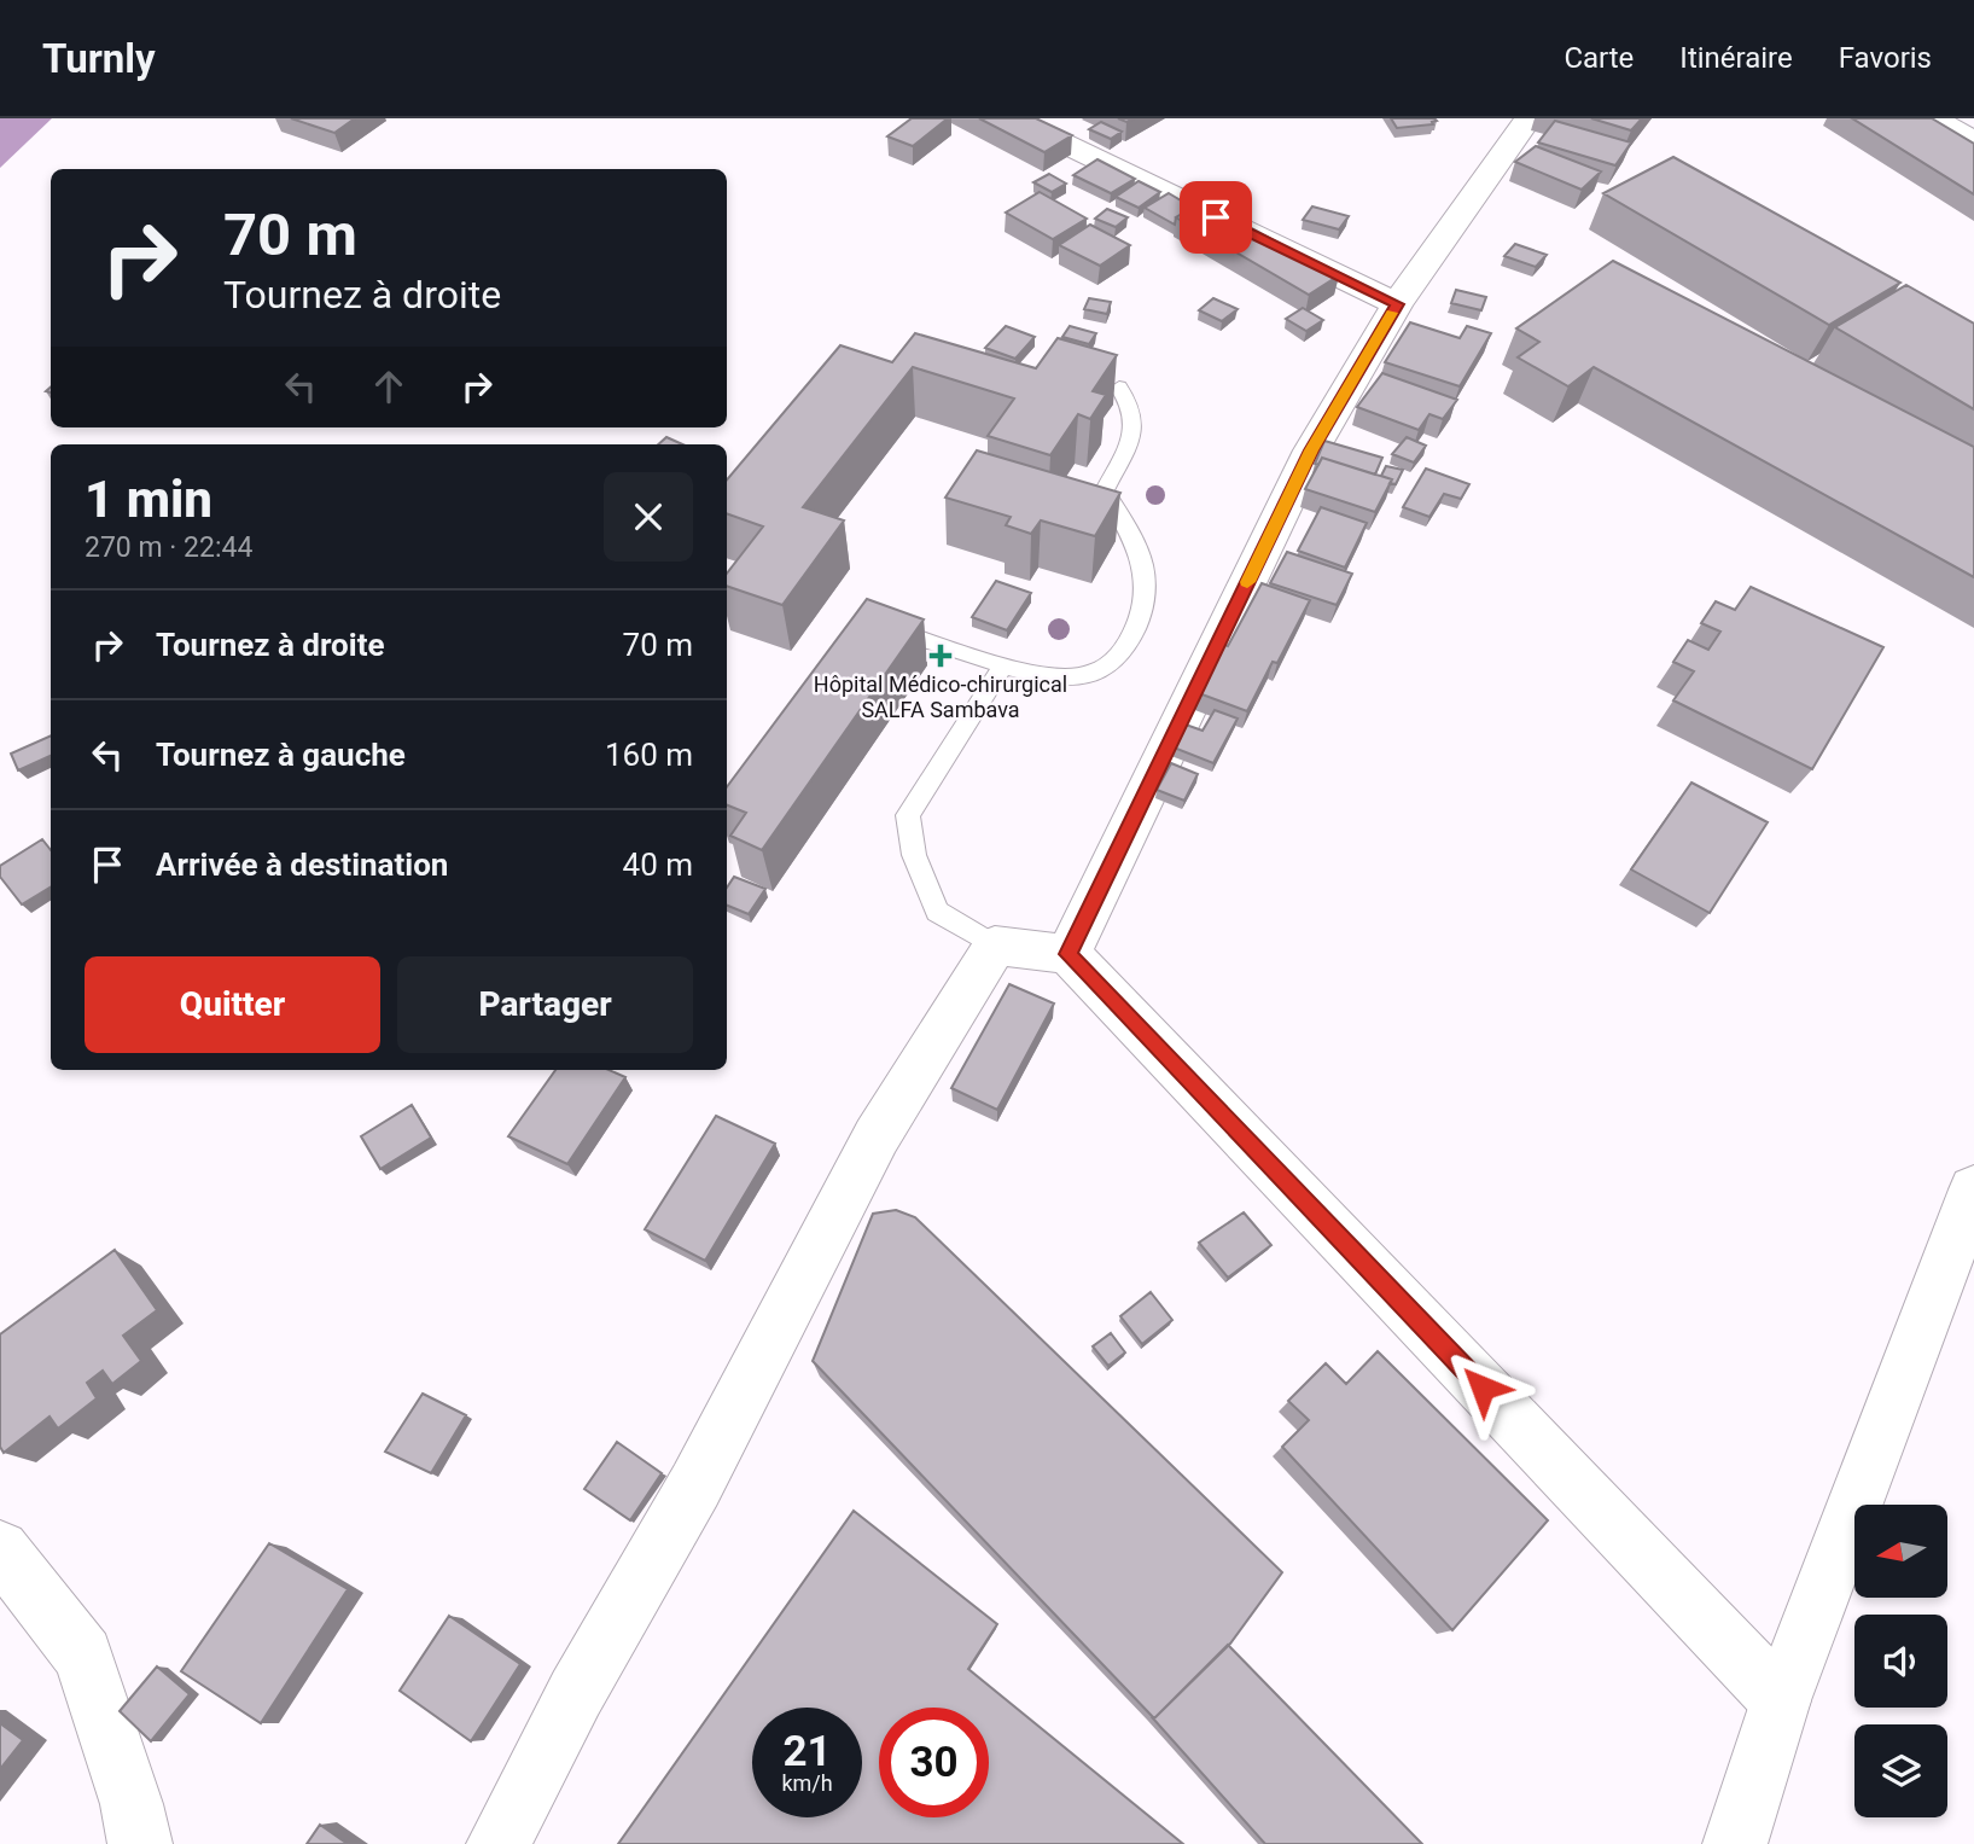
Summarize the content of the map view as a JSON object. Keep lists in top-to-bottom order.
{
  "places": {
    "health": ["Hôpital Médico-chirurgical SALFA Sambava"]
  },
  "north": "left",
  "page": {
    "header": "Turnly",
    "nav": ["Carte", "Itinéraire", "Favoris"],
    "turn": ["70 m", "Tournez à droite"],
    "heading": ["1 min", "270 m · 22:44"],
    "list": [
      {
        "name": "Tournez à droite",
        "value": "70 m"
      },
      {
        "name": "Tournez à gauche",
        "value": "160 m"
      },
      {
        "name": "Arrivée à destination",
        "value": "40 m"
      }
    ],
    "buttons": ["Quitter", "Partager"],
    "speed": "21 km/h",
    "limit": "30"
  }
}
